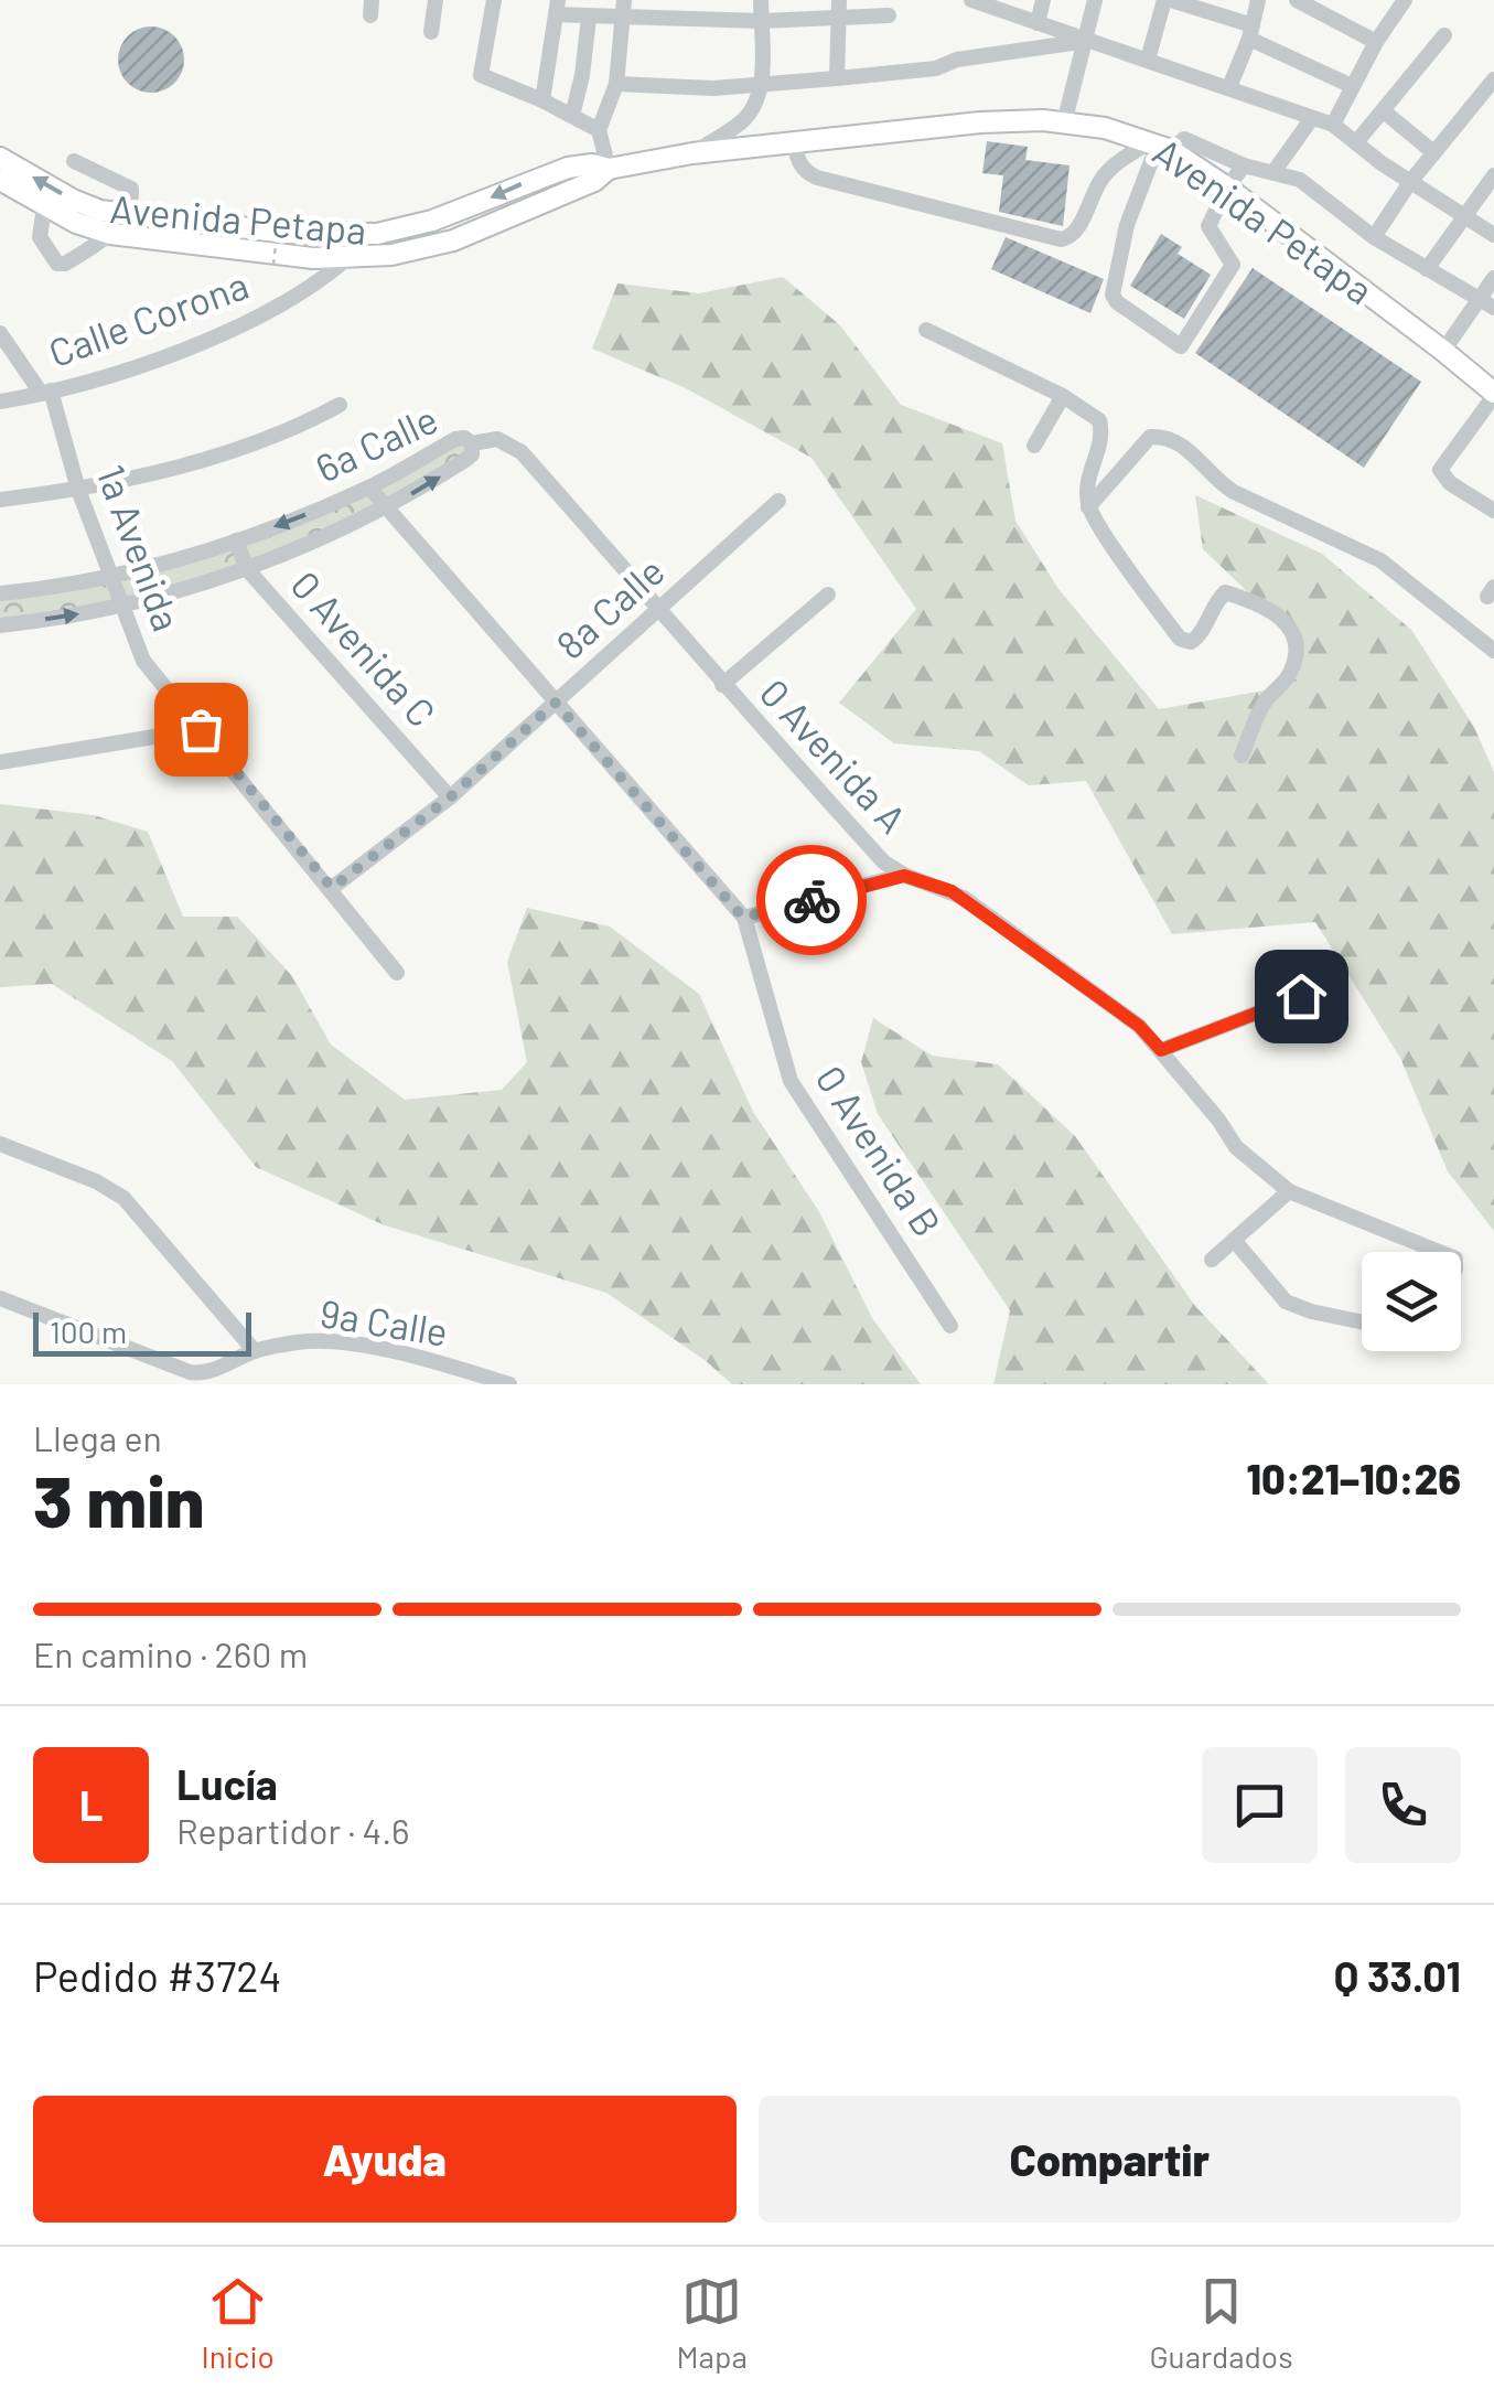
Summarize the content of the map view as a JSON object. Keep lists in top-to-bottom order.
{
  "streets": {
    "main road": ["Avenida Petapa"],
    "street": [
      "Calle Corona",
      "6a Calle",
      "1a Avenida",
      "8a Calle",
      "0 Avenida C",
      "0 Avenida A",
      "0 Avenida B",
      "9a Calle"
    ]
  },
  "crossings": [
    ["Avenida Petapa", "Calle Corona"],
    ["Calle Corona", "1a Avenida"],
    ["6a Calle", "1a Avenida"],
    ["6a Calle", "0 Avenida C"],
    ["6a Calle", "0 Avenida A"],
    ["6a Calle", "0 Avenida B"],
    ["1a Avenida", "8a Calle"],
    ["8a Calle", "0 Avenida C"],
    ["8a Calle", "0 Avenida A"],
    ["8a Calle", "0 Avenida B"]
  ],
  "scale_bar": "100 m",
  "page": {
    "scale": "100 m",
    "heading": ["3 min", "Llega en", "10:21–10:26"],
    "panel": [
      "Lucía",
      "Repartidor · 4.6",
      "Pedido #3724",
      "Q 33.01"
    ],
    "bar": "En camino · 260 m",
    "round": "L",
    "buttons": ["Ayuda", "Compartir"],
    "tabs": ["Inicio", "Mapa", "Guardados"]
  }
}
